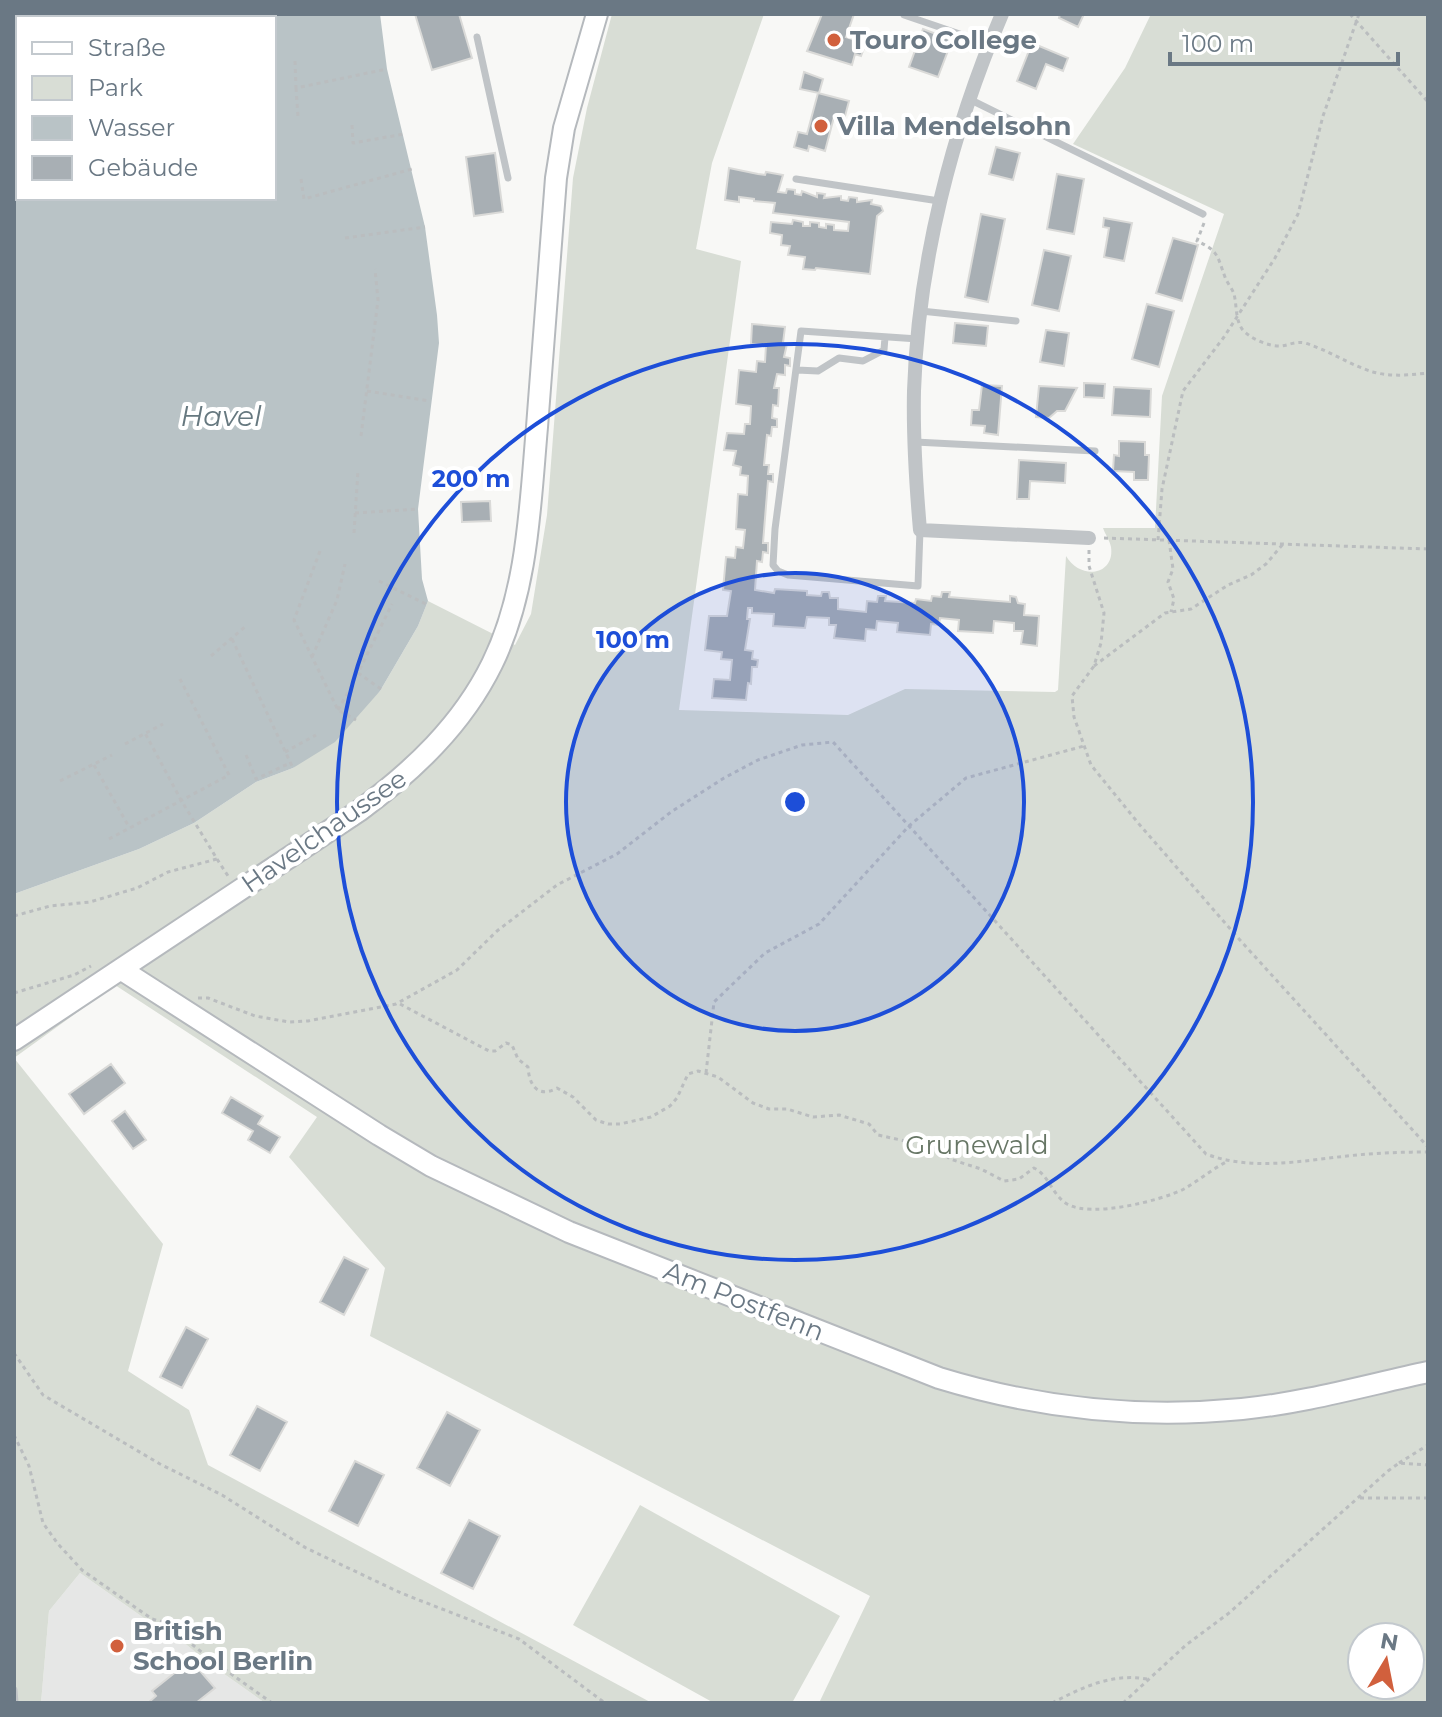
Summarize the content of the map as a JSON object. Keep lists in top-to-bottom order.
{
  "streets": {
    "street": ["Havelchaussee", "Am Postfenn"]
  },
  "crossings": [
    ["Havelchaussee", "Am Postfenn"]
  ],
  "water": ["Havel"],
  "parks": ["Grunewald"],
  "places": ["Touro College", "Villa Mendelsohn", "British School Berlin"],
  "legend": [
    "Straße",
    "Park",
    "Wasser",
    "Gebäude"
  ],
  "scale_bar": "100 m",
  "north": "top",
  "rings": ["200 m", "100 m"]
}
